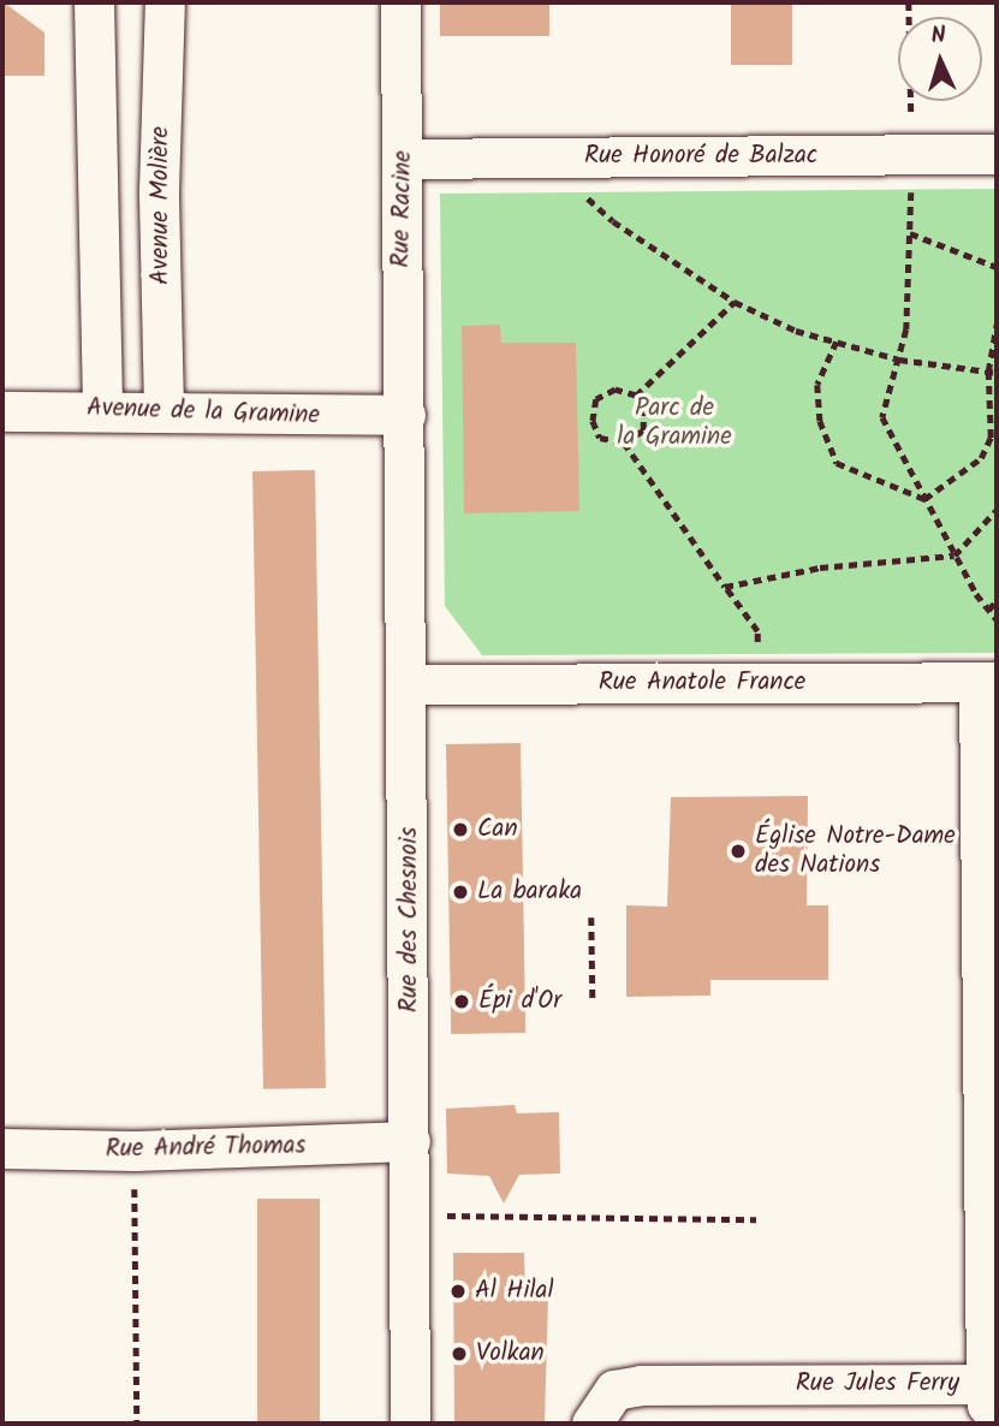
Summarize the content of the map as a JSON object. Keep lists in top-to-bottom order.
{
  "streets": {
    "street": [
      "Rue Honoré de Balzac",
      "Avenue Molière",
      "Rue Racine",
      "Avenue de la Gramine",
      "Rue Anatole France",
      "Rue des Chesnois",
      "Rue André Thomas",
      "Rue Jules Ferry"
    ]
  },
  "crossings": [
    ["Rue Honoré de Balzac", "Rue Racine"],
    ["Avenue Molière", "Avenue de la Gramine"],
    ["Rue Racine", "Avenue de la Gramine"],
    ["Rue Racine", "Rue des Chesnois"],
    ["Avenue de la Gramine", "Rue des Chesnois"],
    ["Rue Anatole France", "Rue des Chesnois"],
    ["Rue Anatole France", "Rue Jules Ferry"],
    ["Rue des Chesnois", "Rue André Thomas"]
  ],
  "parks": ["Parc de la Gramine"],
  "places": [
    "Can",
    "Église Notre-Dame des Nations",
    "La baraka",
    "Épi d'Or",
    "Al Hilal",
    "Volkan"
  ],
  "north": "top"
}
